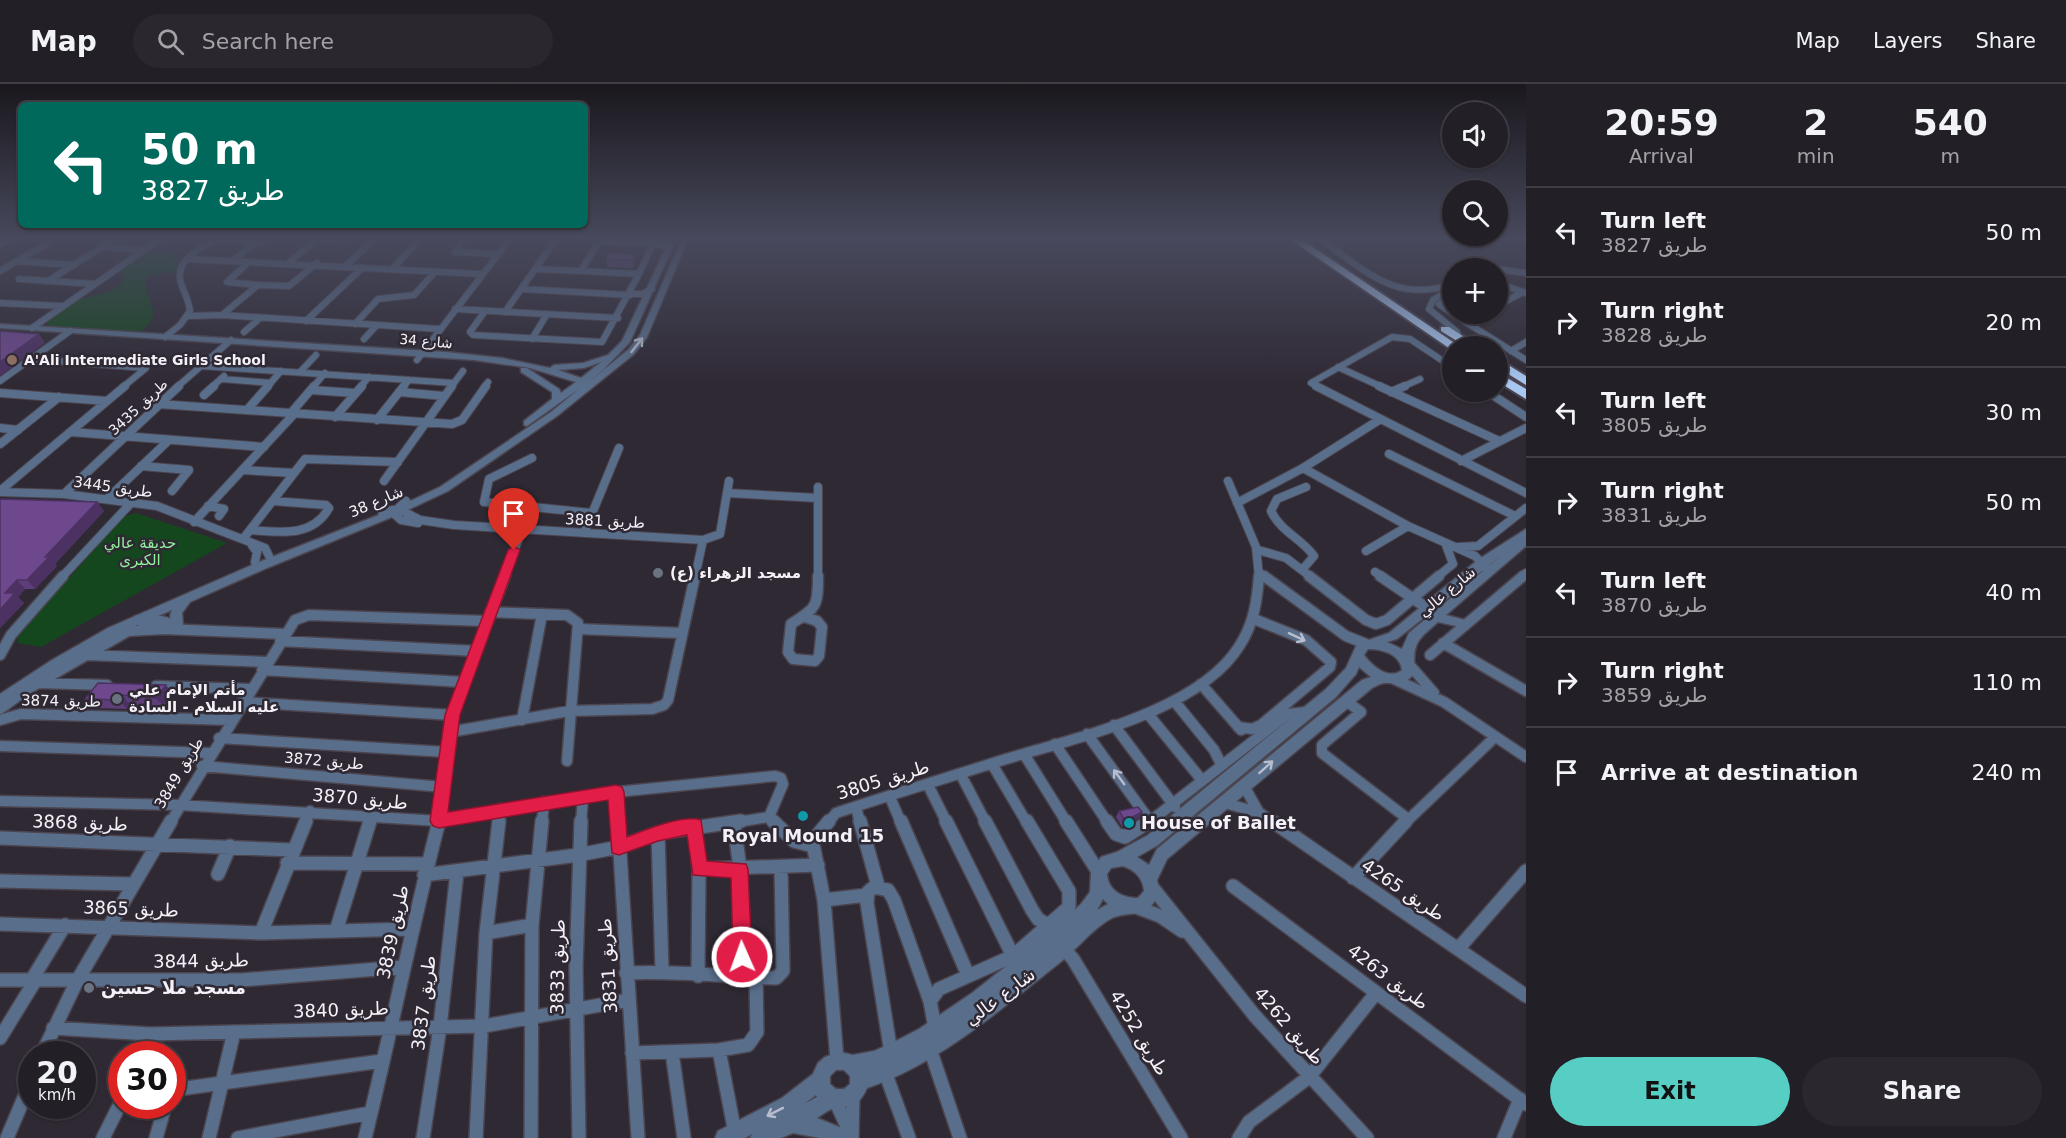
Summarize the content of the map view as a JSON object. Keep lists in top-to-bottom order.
{
  "streets": {
    "street": [
      "شارع 34",
      "طريق 3435",
      "طريق 3445",
      "شارع 38",
      "طريق 3881",
      "شارع عالي",
      "طريق 3874",
      "طريق 3872",
      "طريق 3849",
      "طريق 3805",
      "طريق 3870",
      "طريق 3868",
      "طريق 4265",
      "طريق 3865",
      "طريق 3839",
      "طريق 3844",
      "طريق 3831",
      "طريق 3833",
      "طريق 4263",
      "طريق 3837",
      "طريق 3840",
      "طريق 4262",
      "طريق 4252"
    ]
  },
  "crossings": [
    ["شارع 34", "طريق 3435"],
    ["شارع 34", "شارع 38"],
    ["طريق 3435", "طريق 3445"],
    ["طريق 3445", "شارع 38"],
    ["شارع 38", "طريق 3881"],
    ["طريق 3881", "طريق 3839"],
    ["شارع عالي", "طريق 4262"],
    ["شارع عالي", "طريق 4252"],
    ["طريق 3874", "طريق 3849"],
    ["طريق 3872", "طريق 3849"],
    ["طريق 3872", "طريق 3839"],
    ["طريق 3849", "طريق 3870"],
    ["طريق 3849", "طريق 3868"],
    ["طريق 3849", "طريق 3865"],
    ["طريق 3849", "طريق 3839"],
    ["طريق 3849", "طريق 3844"],
    ["طريق 3849", "طريق 3840"],
    ["طريق 3805", "طريق 4252"],
    ["طريق 3870", "طريق 3839"],
    ["طريق 3870", "طريق 3831"],
    ["طريق 3870", "طريق 3833"],
    ["طريق 3865", "طريق 3839"],
    ["طريق 3839", "طريق 3844"],
    ["طريق 3839", "طريق 3831"],
    ["طريق 3839", "طريق 3833"],
    ["طريق 3839", "طريق 3837"],
    ["طريق 3839", "طريق 3840"],
    ["طريق 3831", "طريق 3840"],
    ["طريق 3833", "طريق 3840"],
    ["طريق 3837", "طريق 3840"]
  ],
  "parks": ["حديقة عالي الكبرى"],
  "places": [
    "A'Ali Intermediate Girls School",
    "مسجد الزهراء (ع)",
    "مأتم الإمام علي عليه السلام - السادة",
    "Royal Mound 15",
    "House of Ballet",
    "مسجد ملا حسين"
  ],
  "page": {
    "header": "Map",
    "search": "Search here",
    "nav": ["Map", "Layers", "Share"],
    "eta": [
      "20:59",
      "Arrival",
      "2",
      "min",
      "540",
      "m"
    ],
    "map_buttons": ["+", "−"],
    "turn": ["50 m", "طريق 3827"],
    "list": [
      {
        "name": "Turn left",
        "note": "طريق 3827",
        "value": "50 m"
      },
      {
        "name": "Turn right",
        "note": "طريق 3828",
        "value": "20 m"
      },
      {
        "name": "Turn left",
        "note": "طريق 3805",
        "value": "30 m"
      },
      {
        "name": "Turn right",
        "note": "طريق 3831",
        "value": "50 m"
      },
      {
        "name": "Turn left",
        "note": "طريق 3870",
        "value": "40 m"
      },
      {
        "name": "Turn right",
        "note": "طريق 3859",
        "value": "110 m"
      },
      {
        "name": "Arrive at destination",
        "value": "240 m"
      }
    ],
    "speed": "20 km/h",
    "limit": "30",
    "buttons": ["Exit", "Share"]
  }
}
